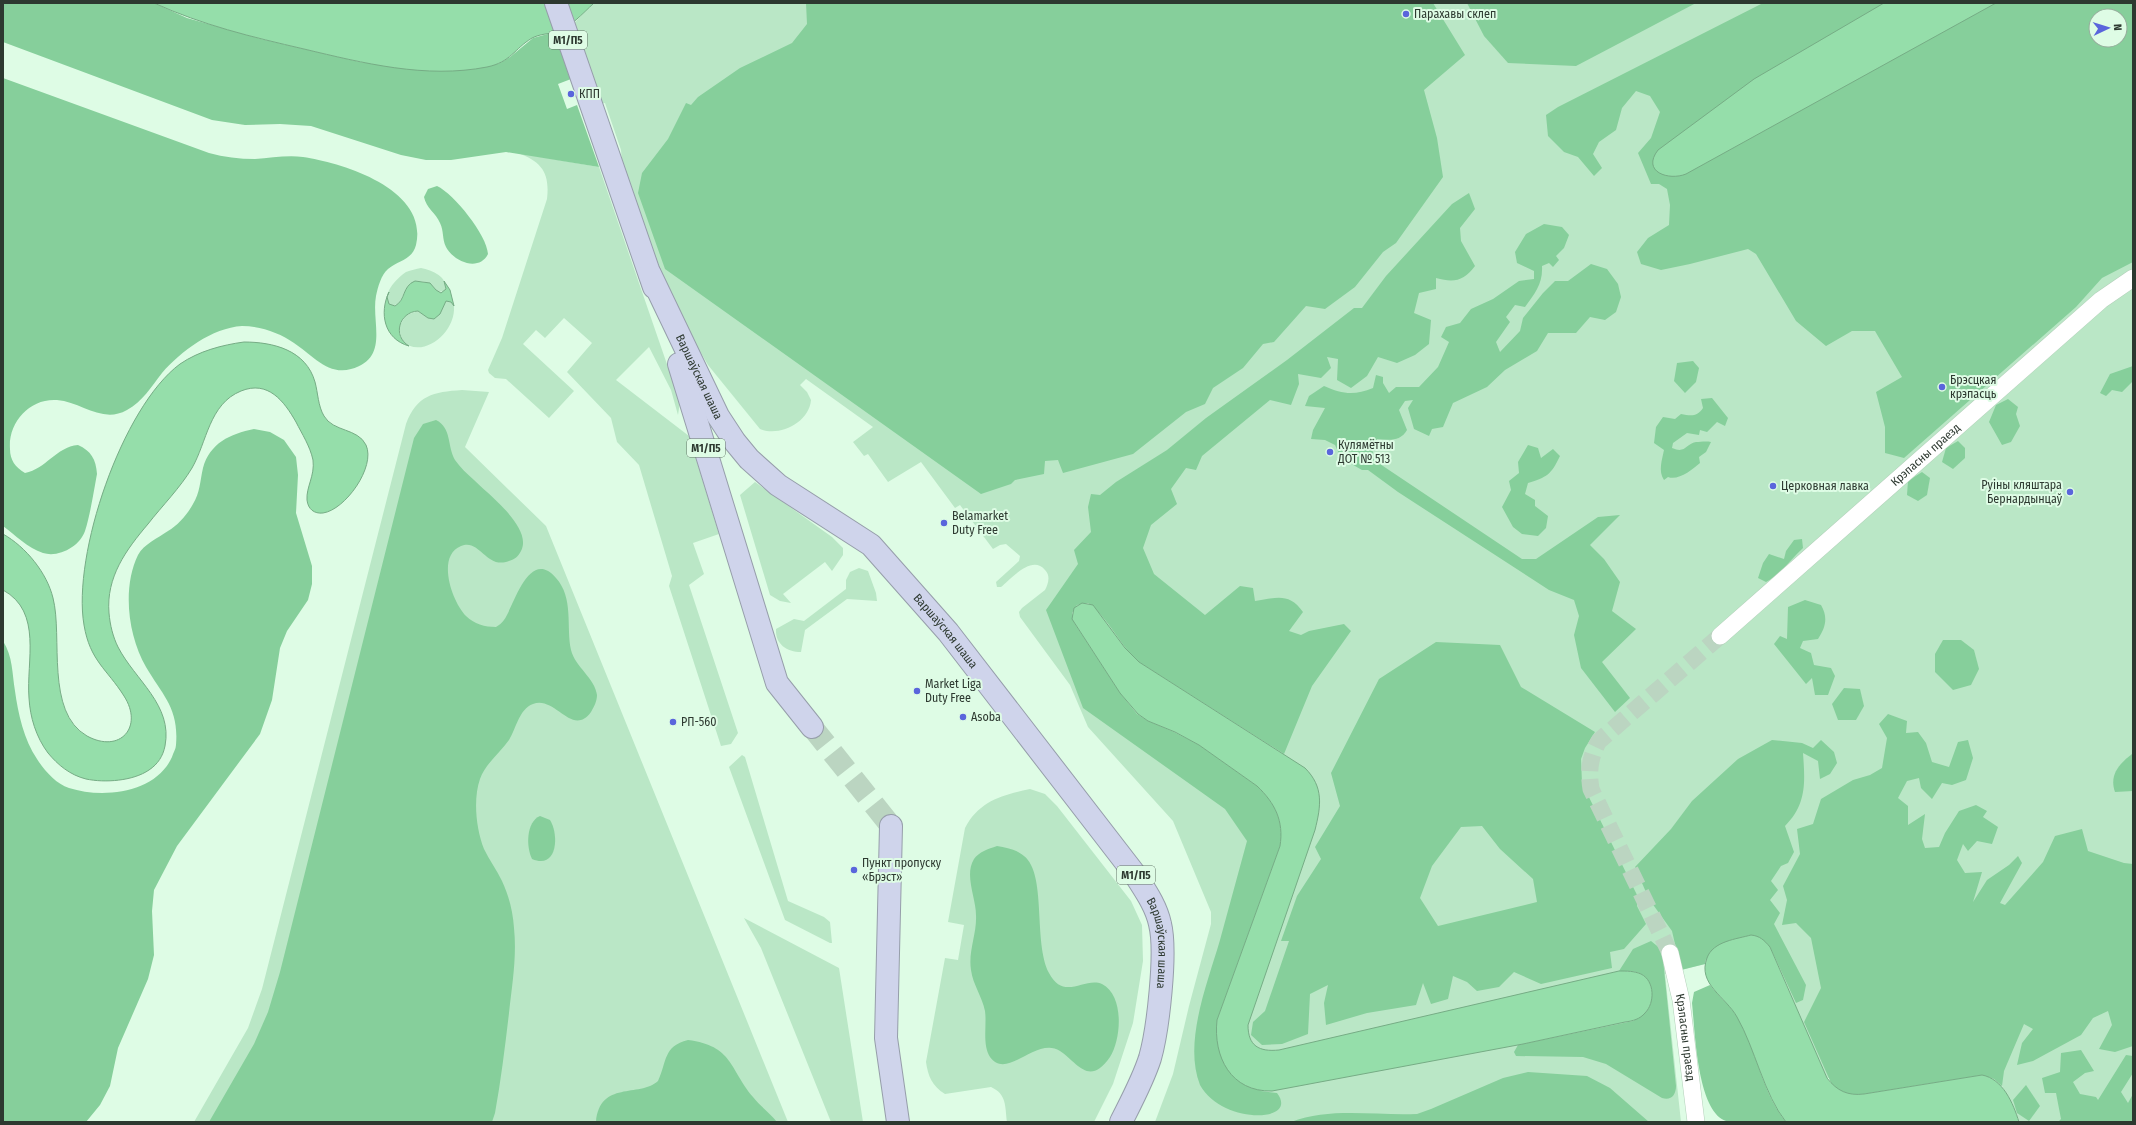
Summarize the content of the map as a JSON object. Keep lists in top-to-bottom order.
{
  "streets": {
    "highway": ["М1/П5", "Варшаўская шаша"],
    "street": ["Крэпасны праезд"]
  },
  "places": [
    "Парахавы склеп",
    "КПП",
    "Брэсцкая крэпасць",
    "Кулямётны ДОТ № 513",
    "Церковная лавка",
    "Руіны кляштара Бернардынцаў",
    "Belamarket Duty Free",
    "Market Liga Duty Free",
    "Asoba",
    "РП-560",
    "Пункт пропуску «Брэст»"
  ],
  "north": "right"
}
